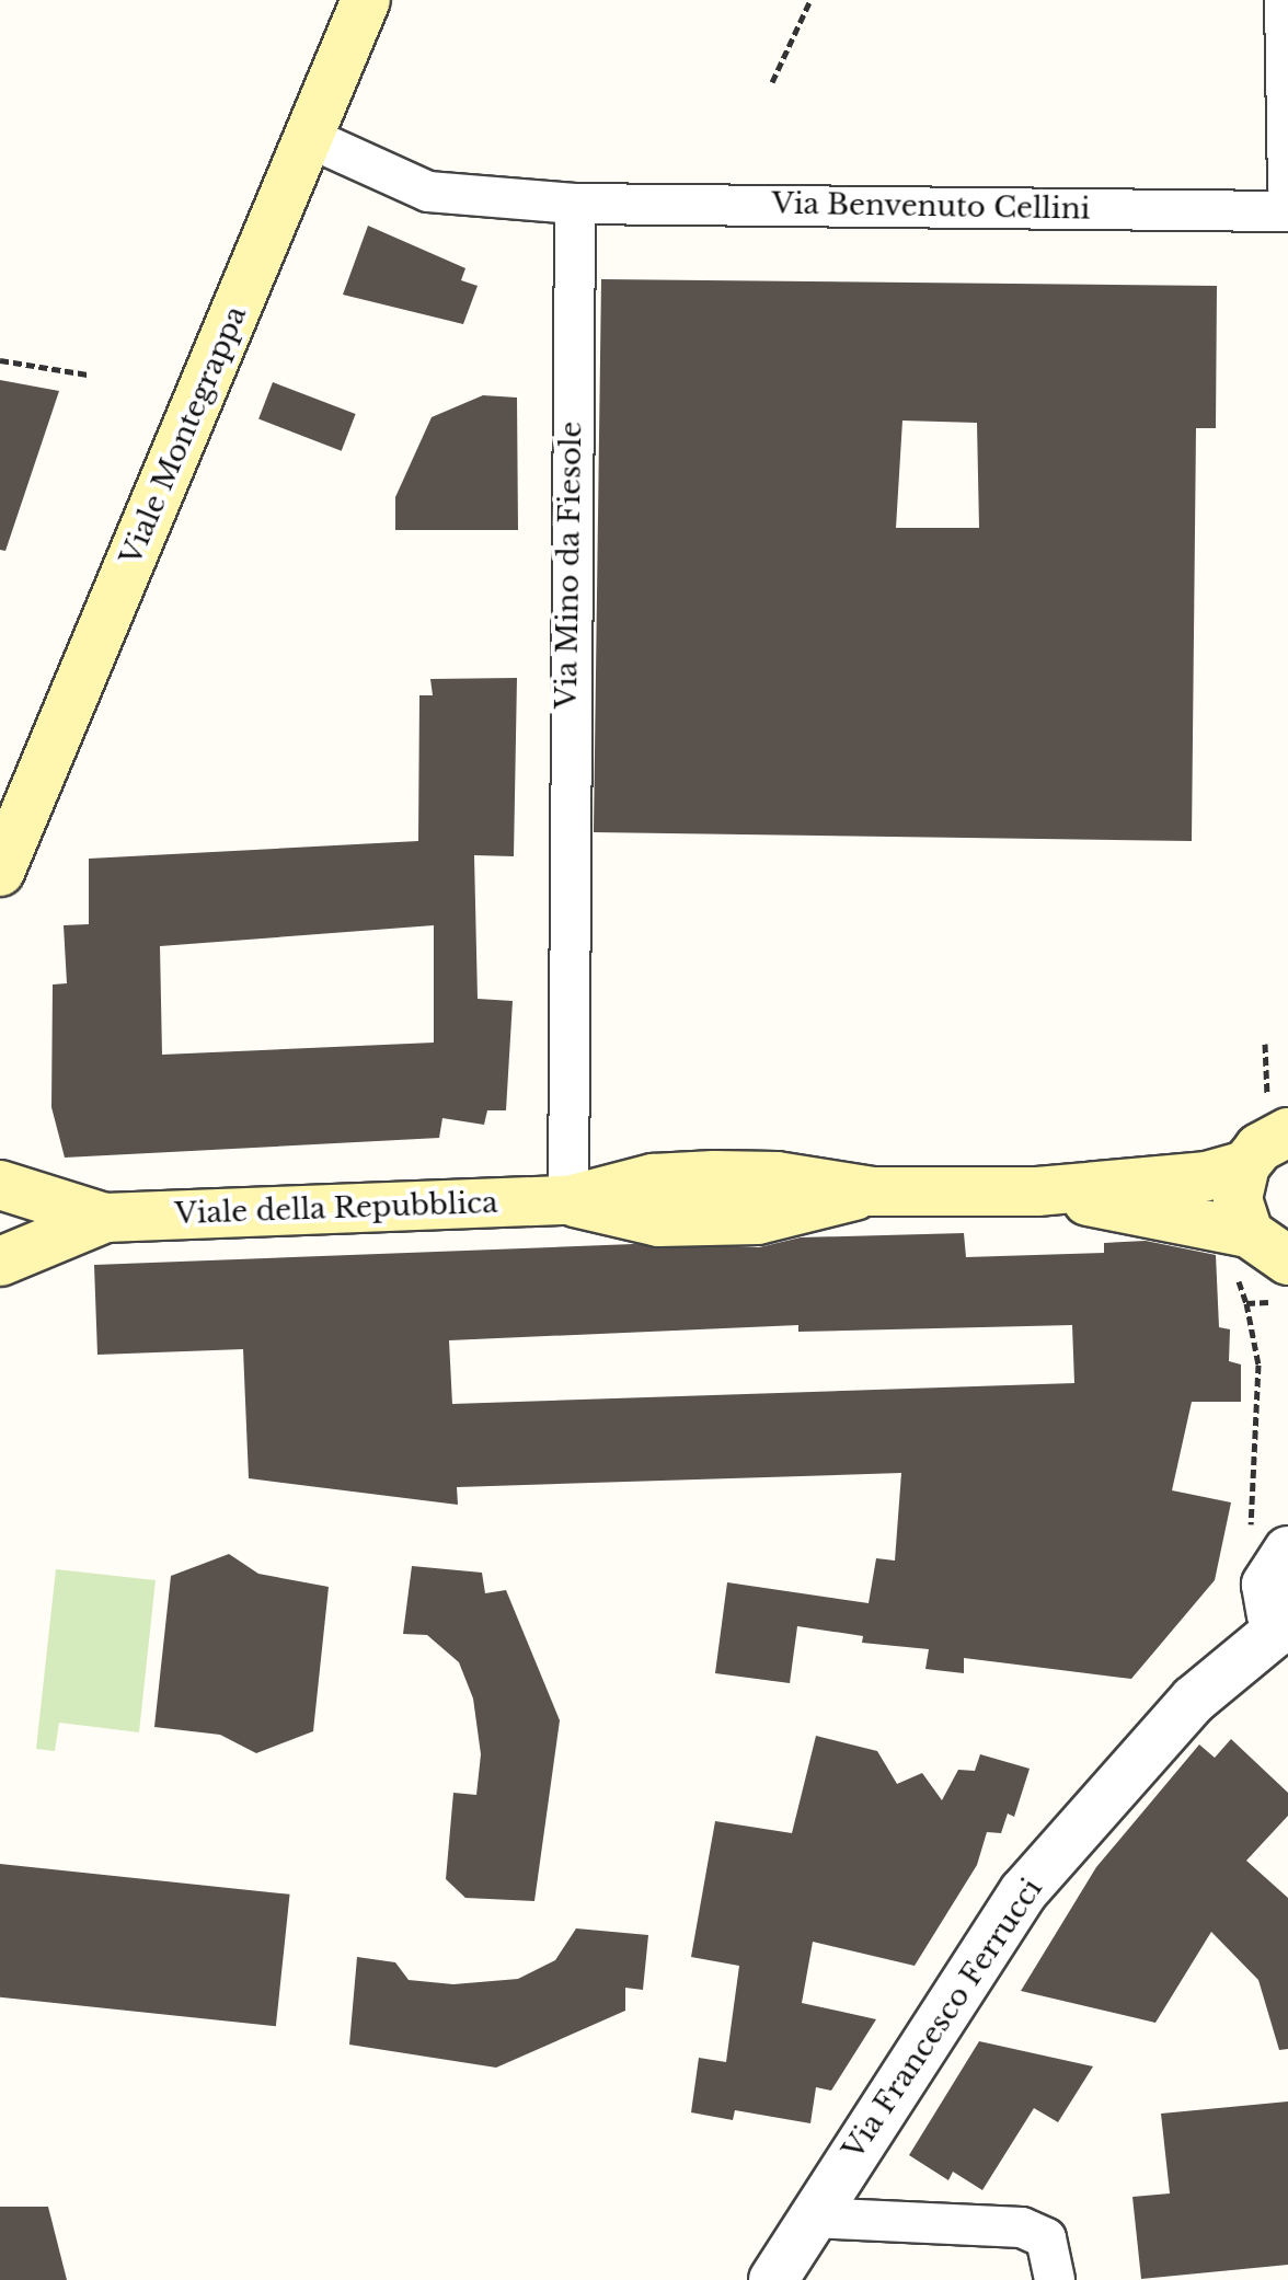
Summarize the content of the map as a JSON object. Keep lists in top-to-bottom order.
{
  "streets": {
    "main road": ["Viale Montegrappa", "Viale della Repubblica"],
    "street": ["Via Benvenuto Cellini", "Via Mino da Fiesole", "Via Francesco Ferrucci"]
  },
  "crossings": [
    ["Via Benvenuto Cellini", "Via Mino da Fiesole"],
    ["Via Mino da Fiesole", "Viale della Repubblica"]
  ]
}
